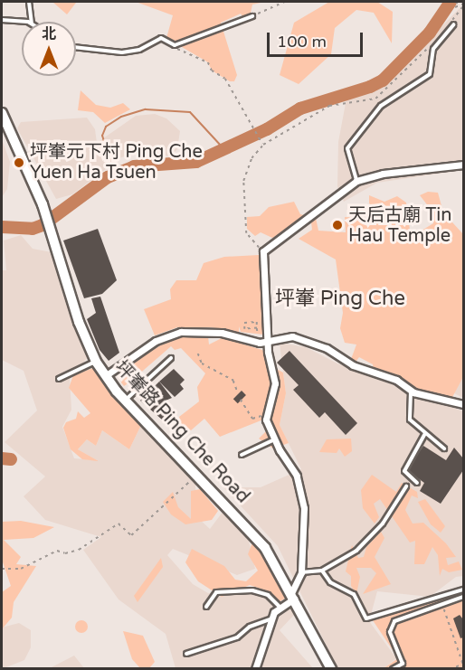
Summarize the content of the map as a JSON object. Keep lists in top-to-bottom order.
{
  "streets": {
    "street": ["坪輋路 Ping Che Road"]
  },
  "districts": ["坪輋 Ping Che"],
  "places": ["坪輋元下村 Ping Che Yuen Ha Tsuen", "天后古廟 Tin Hau Temple"],
  "scale_bar": "100 m",
  "north": "top"
}
